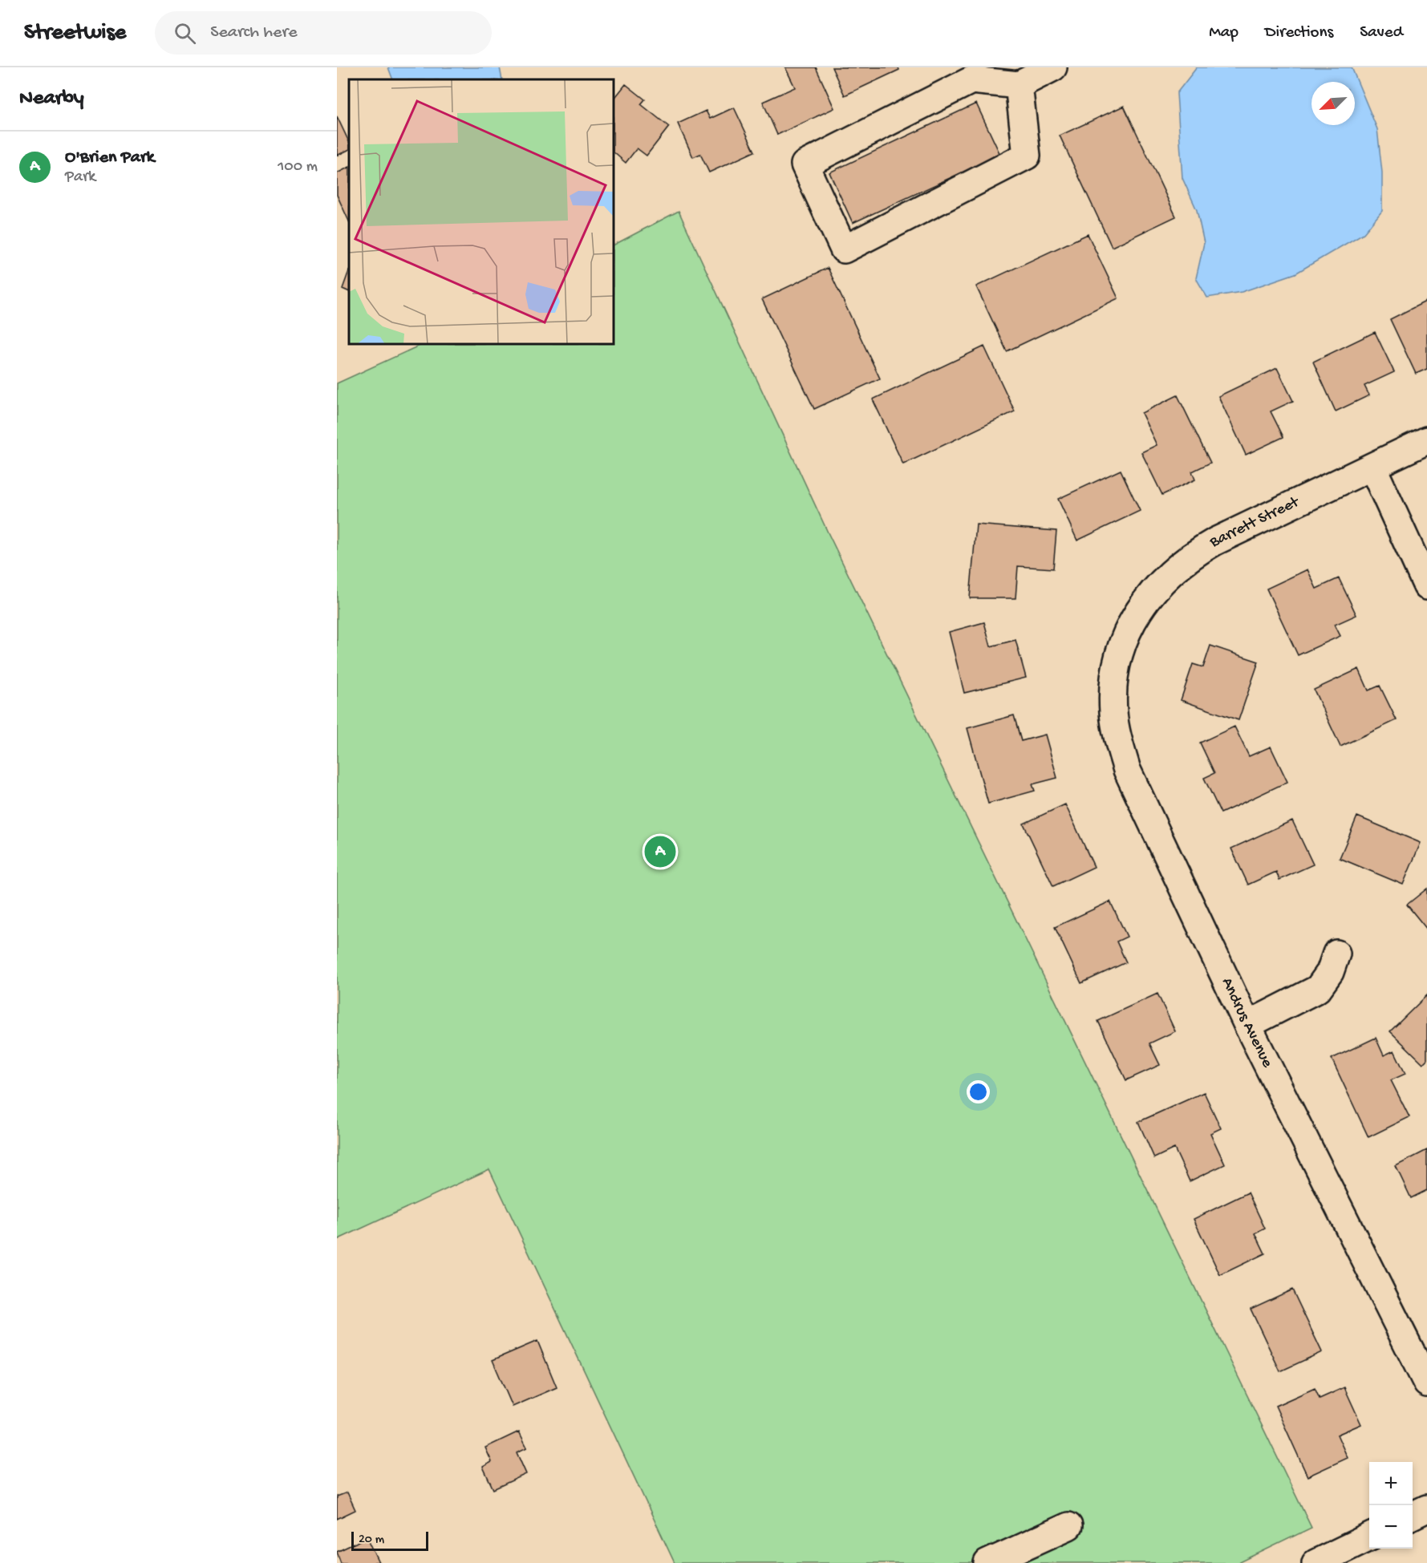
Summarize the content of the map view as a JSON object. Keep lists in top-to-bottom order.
{
  "streets": {
    "street": ["Barrett Street", "Andrus Avenue"]
  },
  "crossings": [
    ["Barrett Street", "Andrus Avenue"]
  ],
  "scale_bar": "20 m",
  "north": "bottom left",
  "page": {
    "header": "Streetwise",
    "search": "Search here",
    "nav": ["Map", "Directions", "Saved"],
    "heading": "Nearby",
    "list": [
      {
        "mark": "A",
        "name": "O'Brien Park",
        "note": "Park",
        "value": "100 m"
      }
    ],
    "pins": "A",
    "map_buttons": ["+", "−"],
    "scale": "20 m"
  }
}
